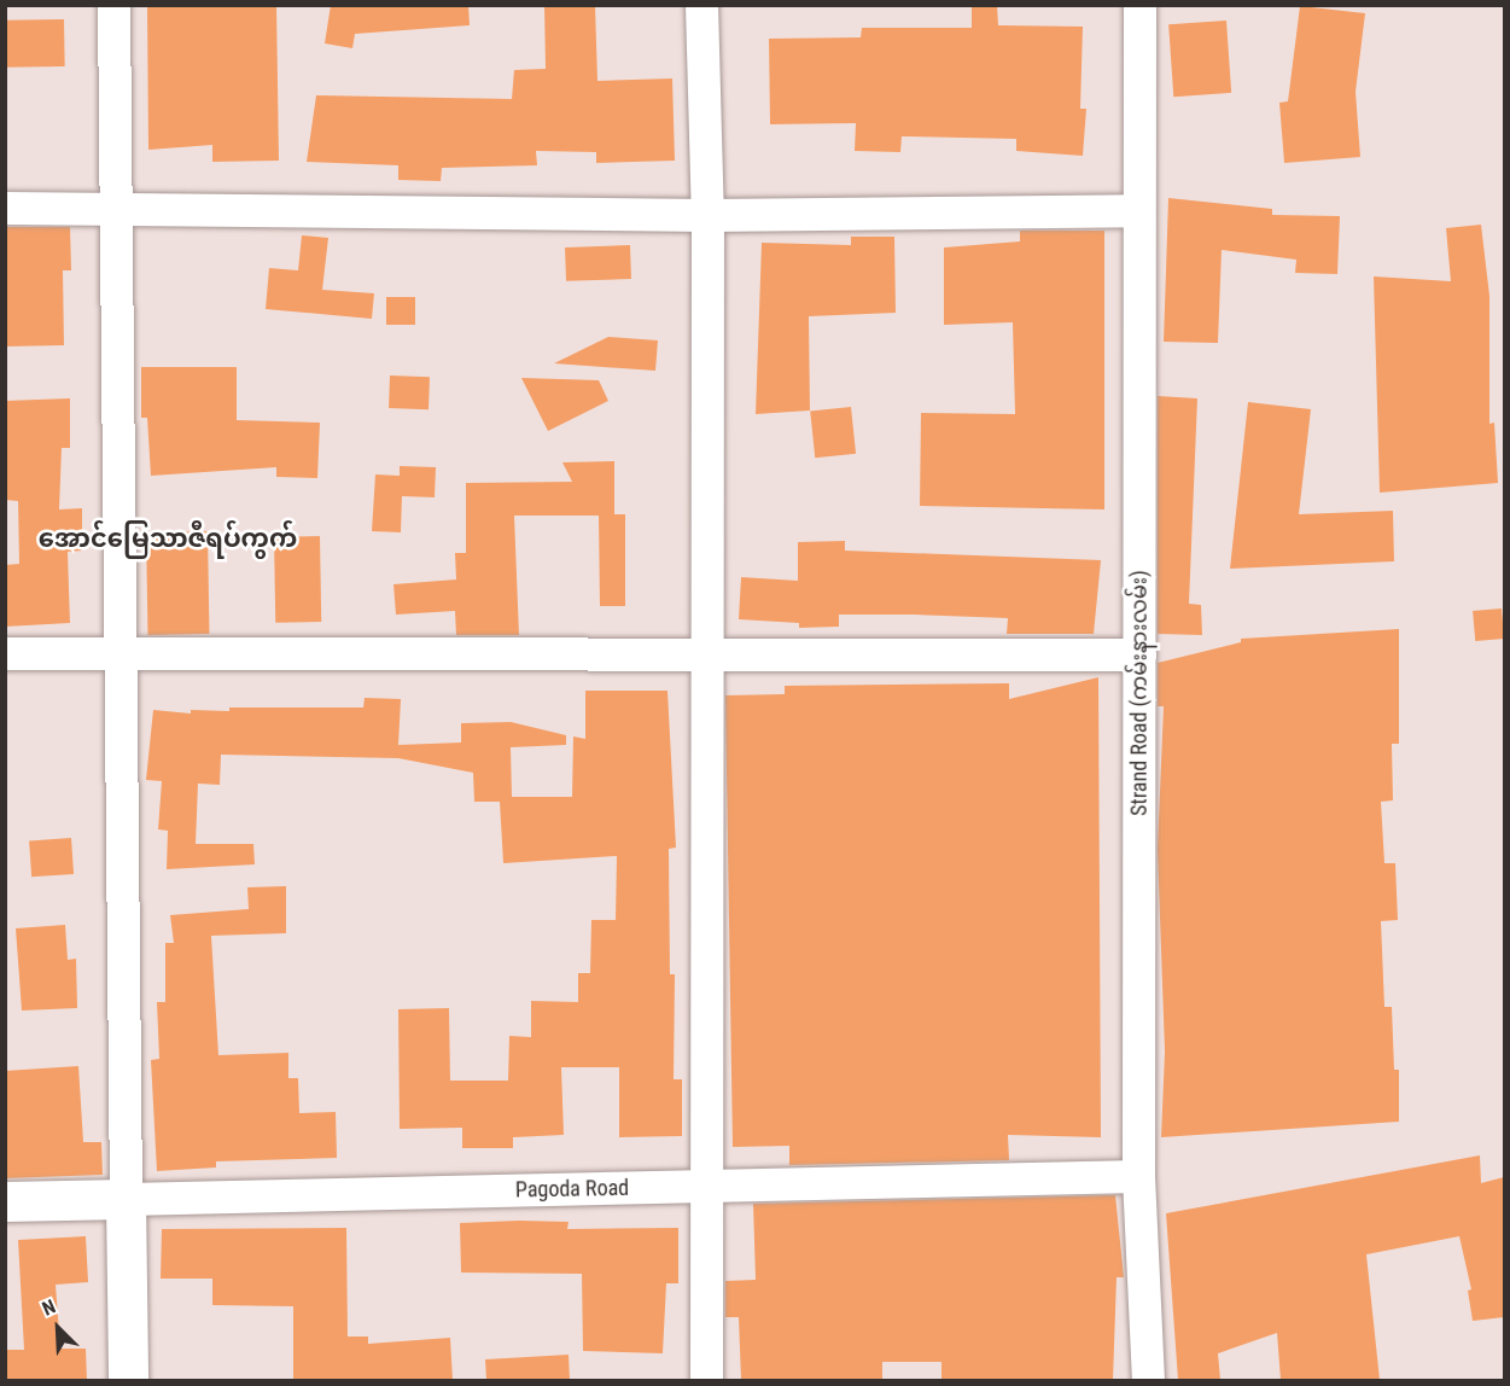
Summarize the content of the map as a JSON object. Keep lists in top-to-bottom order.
{
  "streets": {
    "main road": ["Pagoda Road"],
    "street": ["Strand Road (ကမ်းနားလမ်း)"]
  },
  "crossings": [
    ["Strand Road (ကမ်းနားလမ်း)", "Pagoda Road"]
  ],
  "districts": ["အောင်မြေသာဇီရပ်ကွက်"],
  "north": "top left"
}
